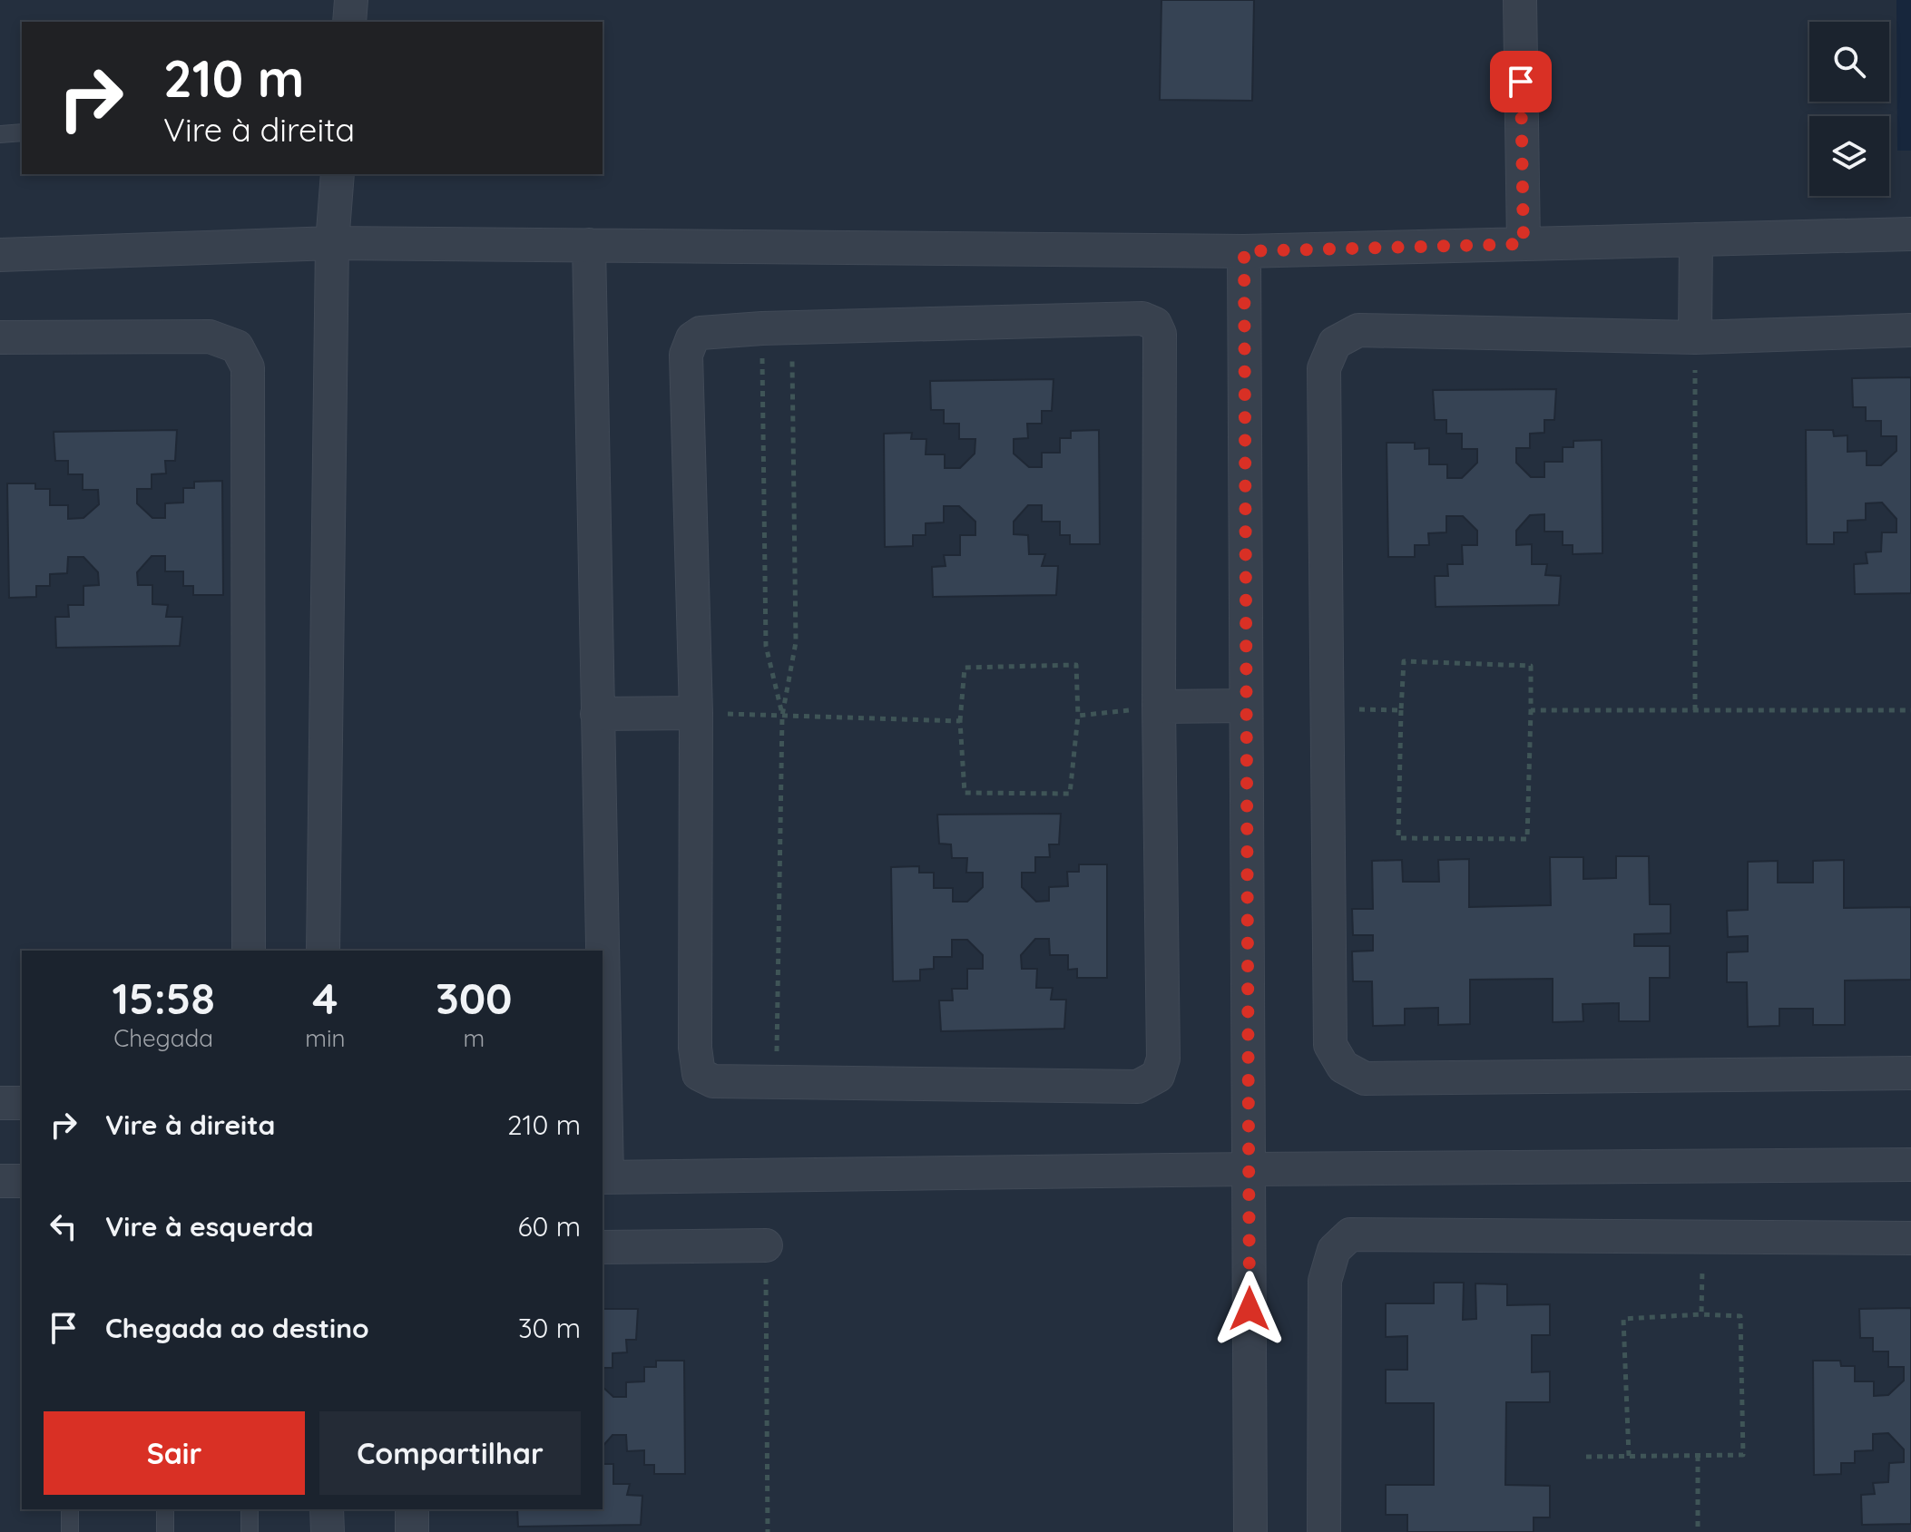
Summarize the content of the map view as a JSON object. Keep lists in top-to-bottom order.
{
  "page": {
    "turn": ["210 m", "Vire à direita"],
    "eta": [
      "15:58",
      "Chegada",
      "4",
      "min",
      "300",
      "m"
    ],
    "list": [
      {
        "name": "Vire à direita",
        "value": "210 m"
      },
      {
        "name": "Vire à esquerda",
        "value": "60 m"
      },
      {
        "name": "Chegada ao destino",
        "value": "30 m"
      }
    ],
    "buttons": ["Sair", "Compartilhar"]
  }
}
